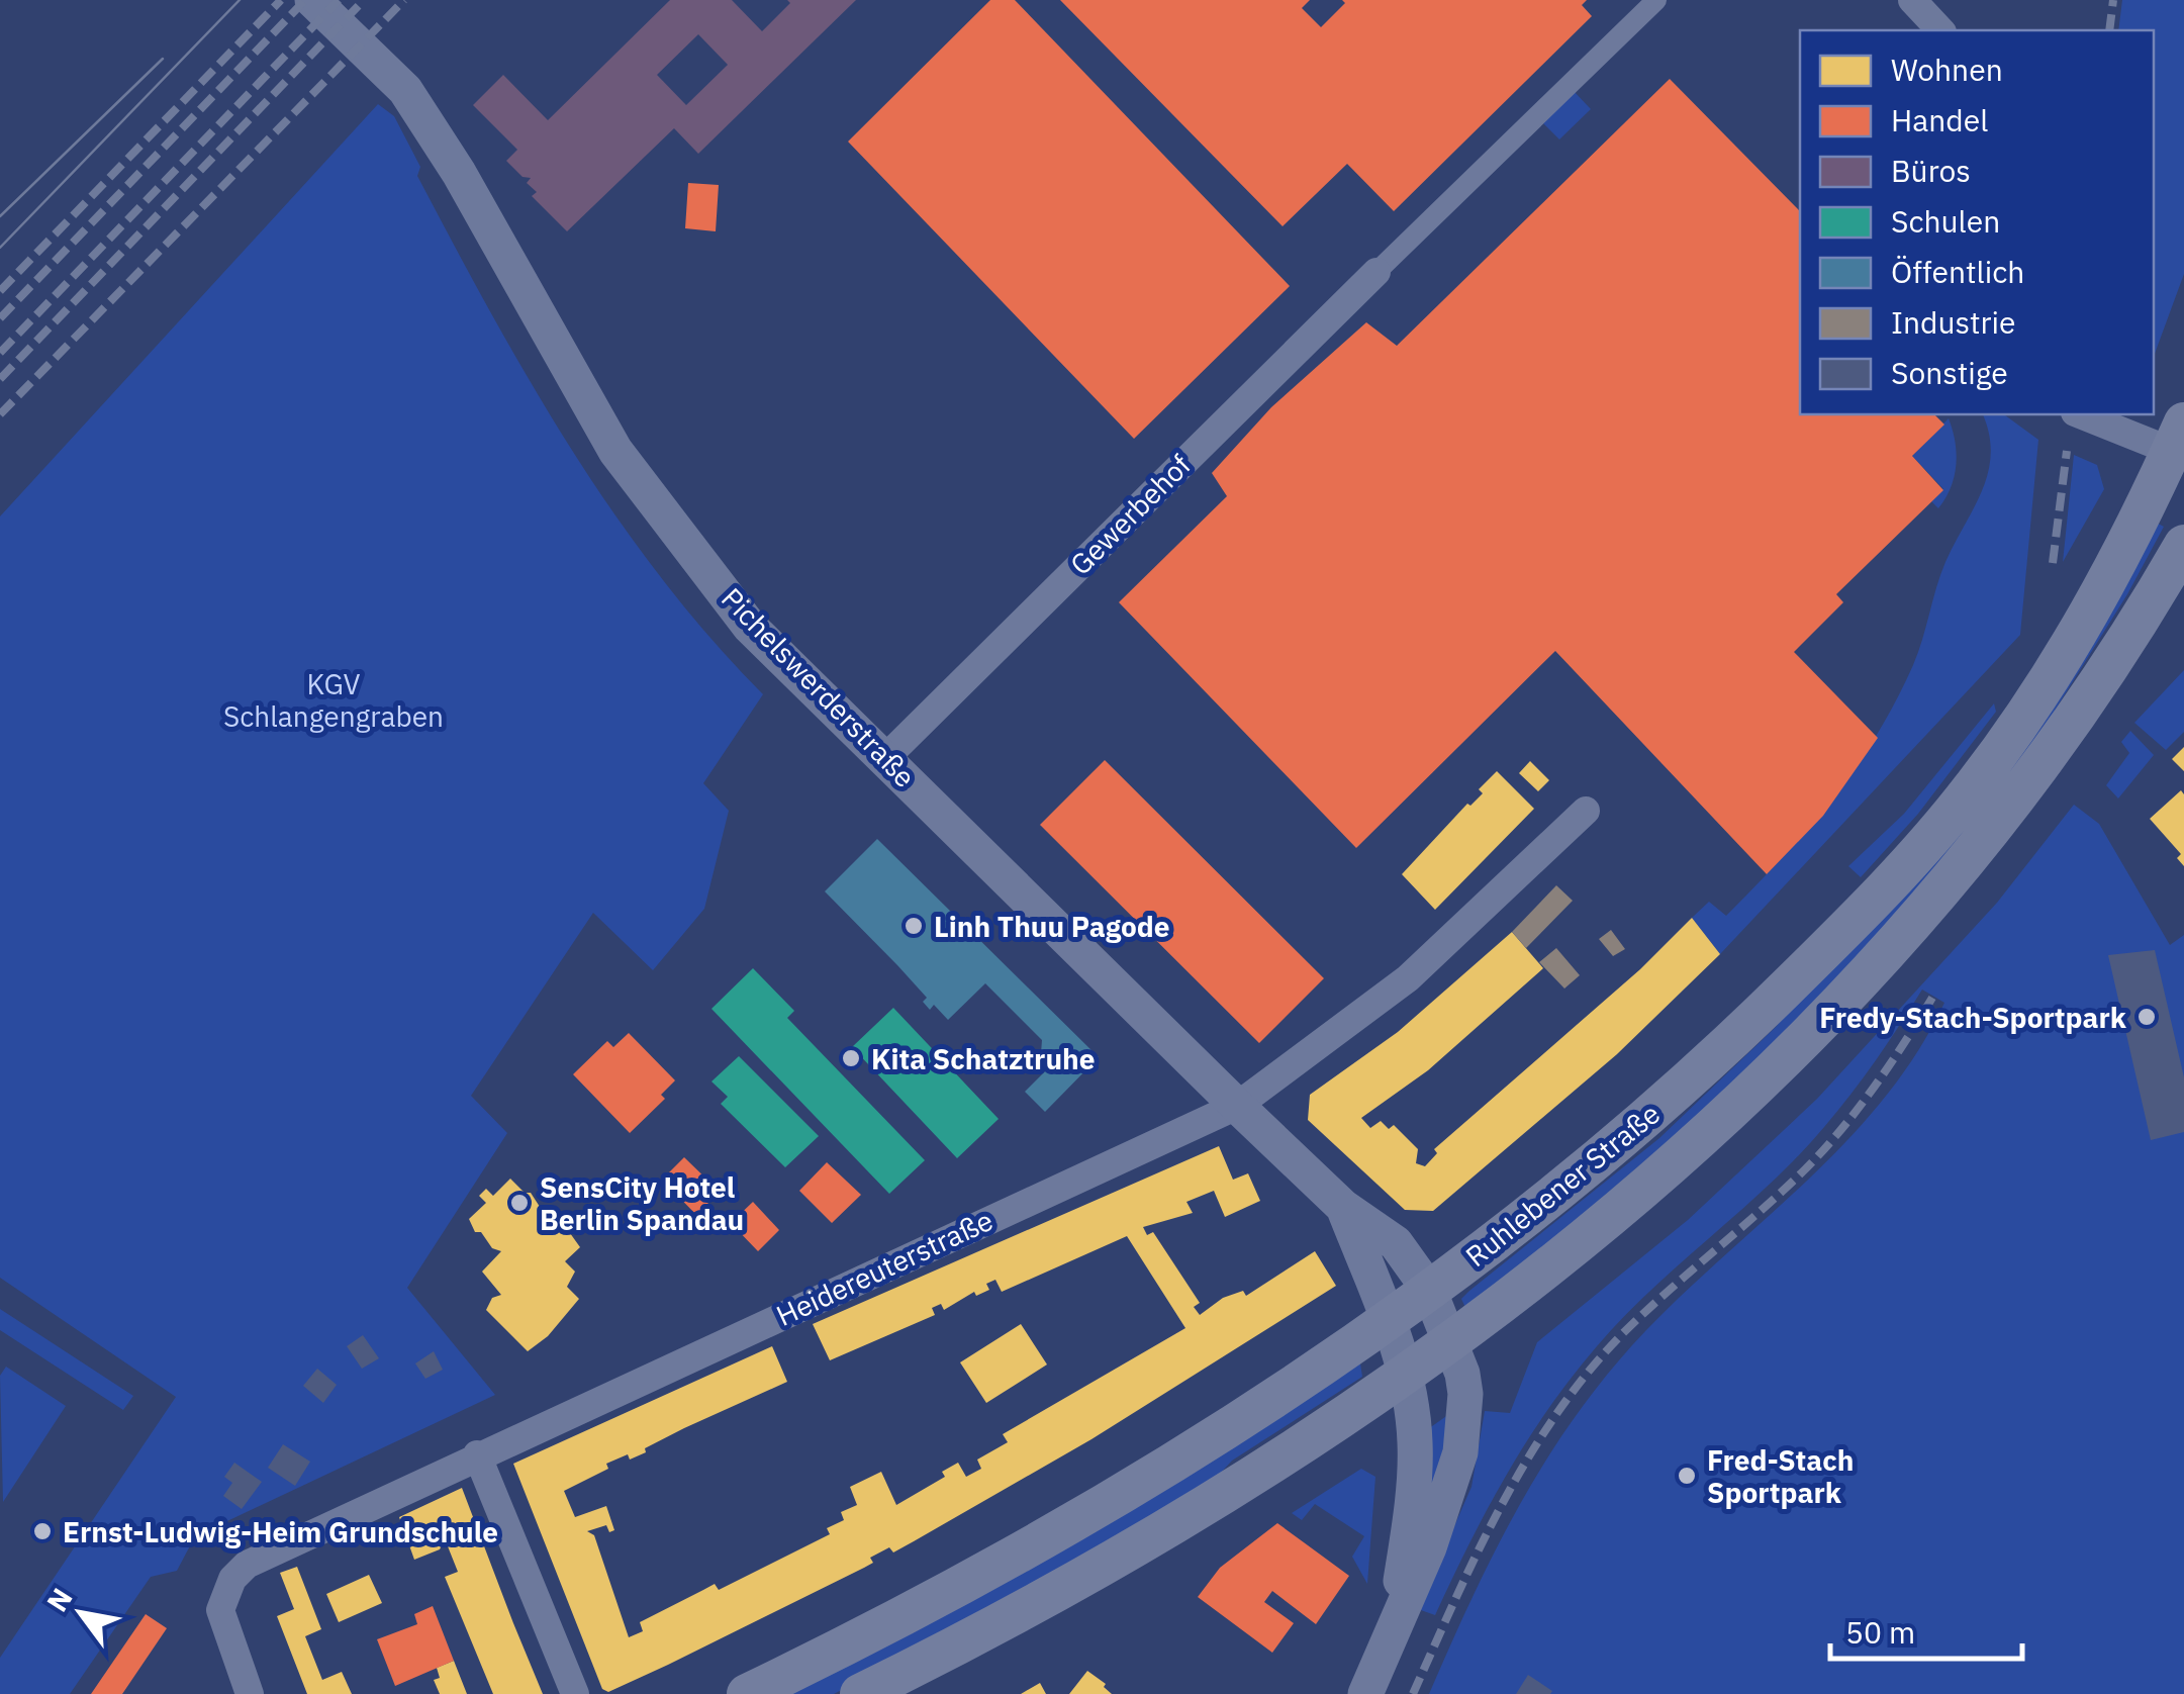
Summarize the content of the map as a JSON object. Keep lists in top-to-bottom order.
{
  "streets": {
    "main road": ["Ruhlebener Straße"],
    "street": ["Gewerbehof", "Pichelswerderstraße", "Heidereuterstraße"]
  },
  "crossings": [
    ["Gewerbehof", "Pichelswerderstraße"],
    ["Pichelswerderstraße", "Ruhlebener Straße"],
    ["Pichelswerderstraße", "Heidereuterstraße"]
  ],
  "parks": ["KGV Schlangengraben"],
  "places": [
    "Linh Thuu Pagode",
    "Fredy-Stach-Sportpark",
    "Kita Schatztruhe",
    "SensCity Hotel Berlin Spandau",
    "Fred-Stach Sportpark",
    "Ernst-Ludwig-Heim Grundschule"
  ],
  "legend": [
    "Wohnen",
    "Handel",
    "Büros",
    "Schulen",
    "Öffentlich",
    "Industrie",
    "Sonstige"
  ],
  "scale_bar": "50 m",
  "north": "top left"
}
